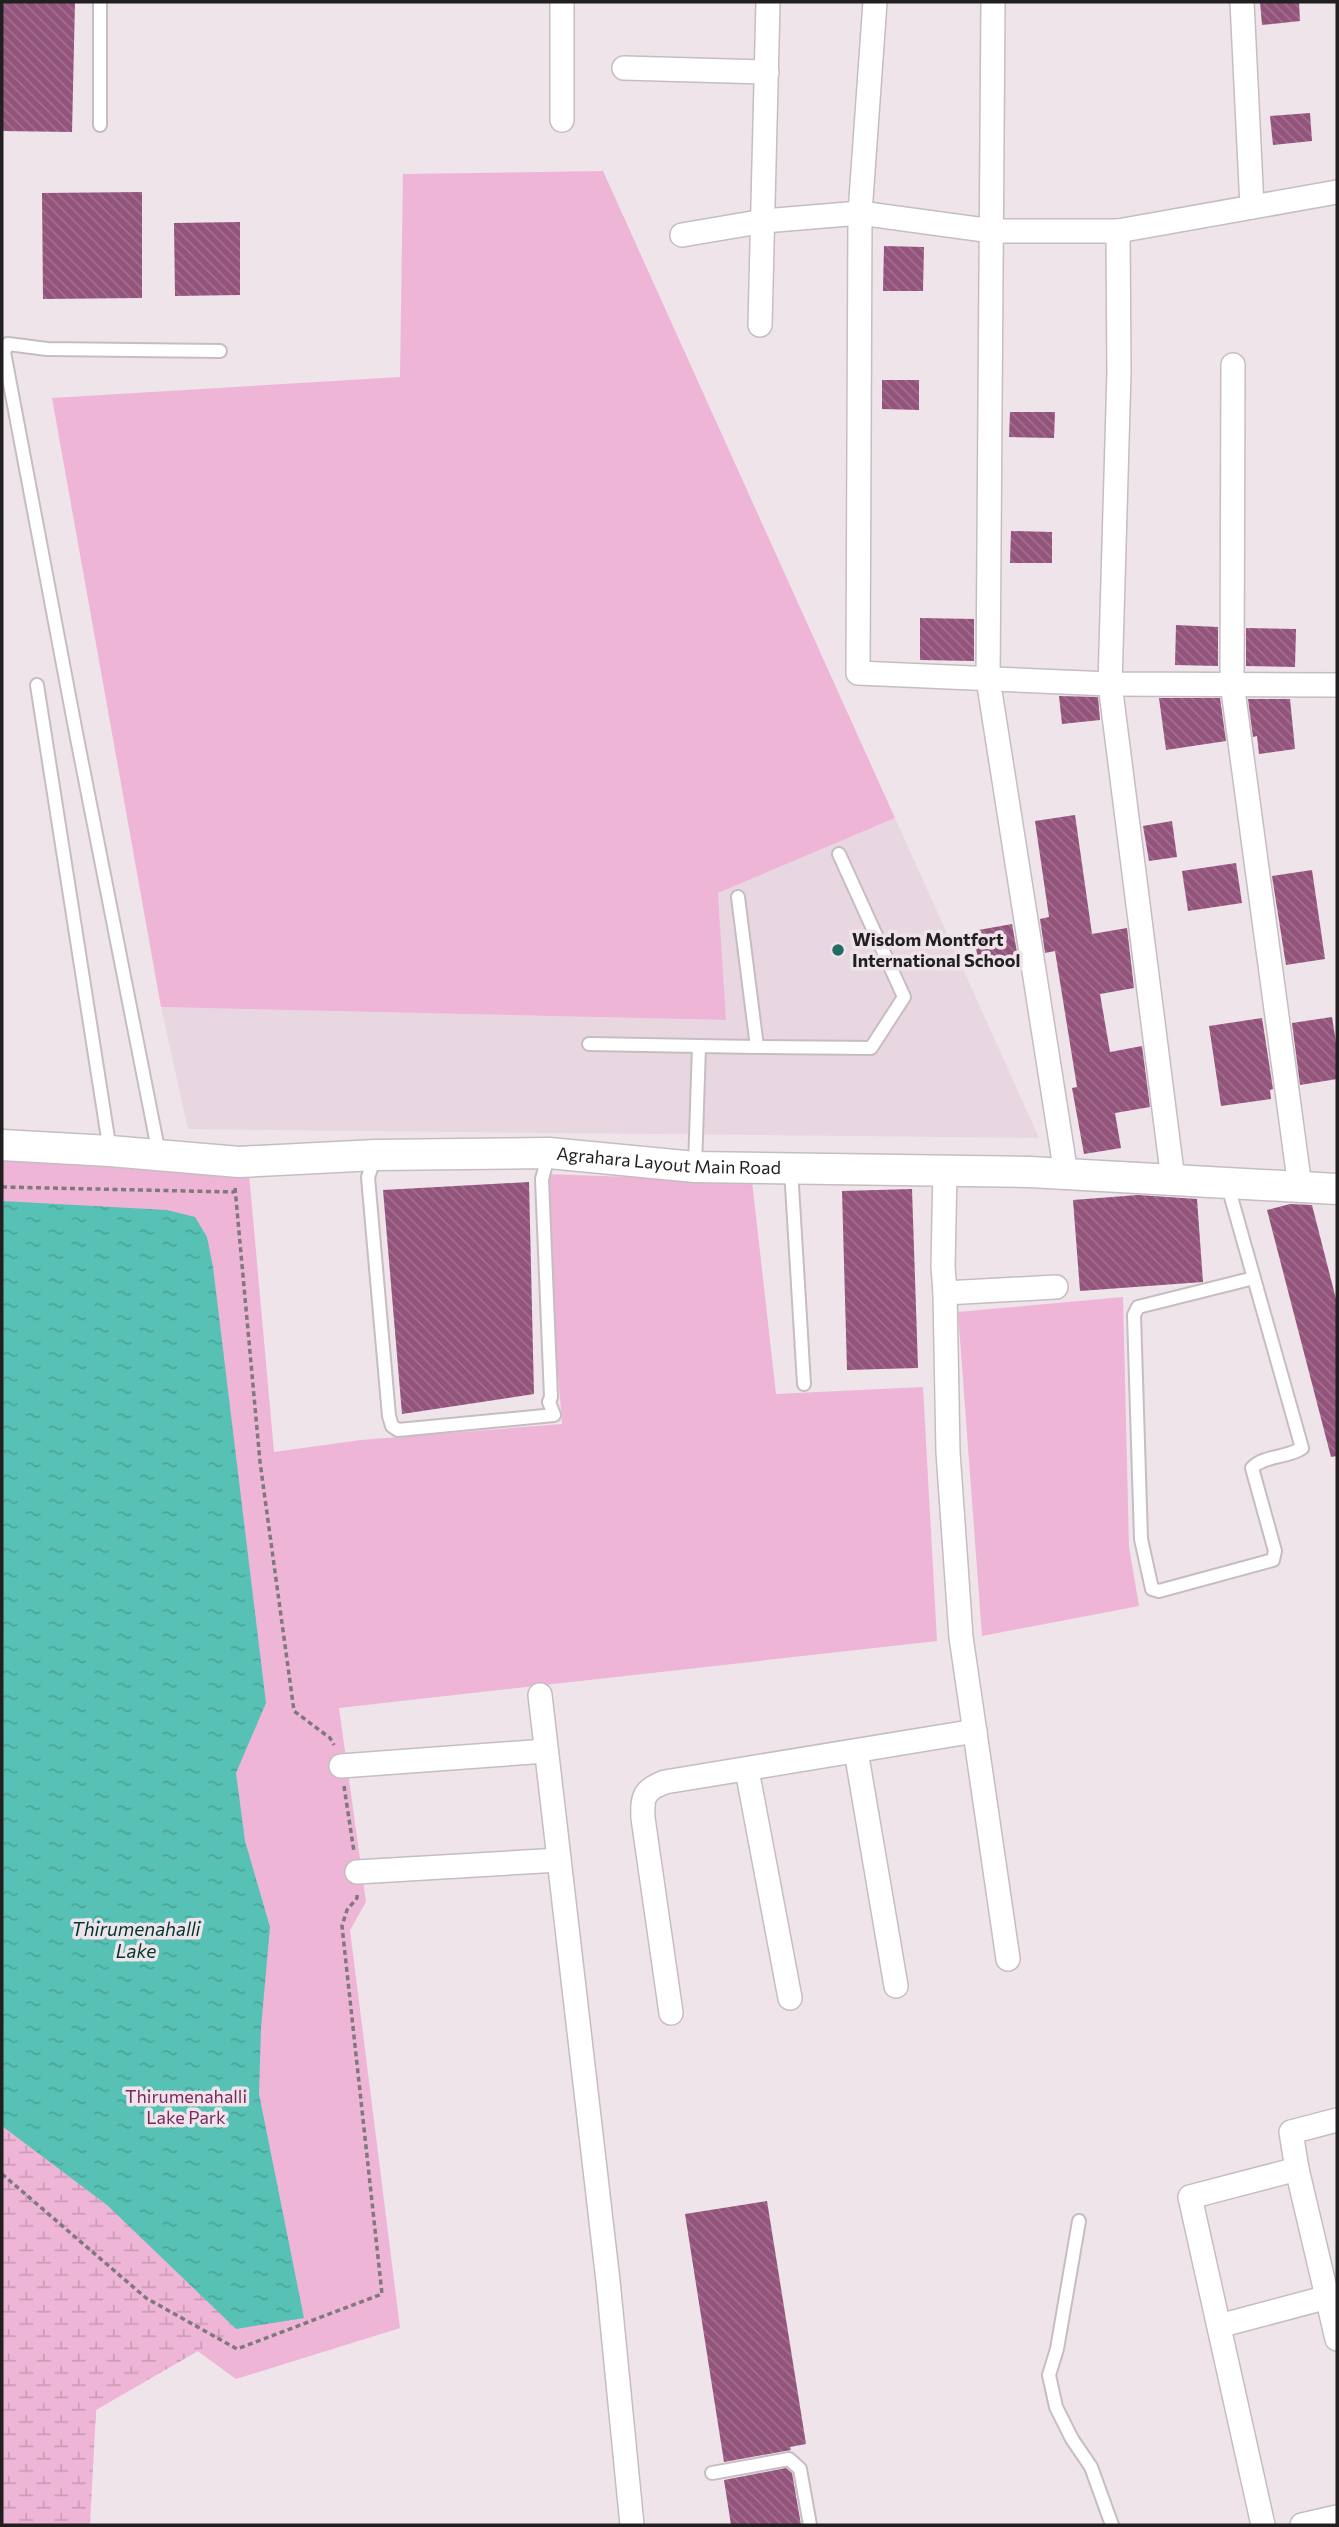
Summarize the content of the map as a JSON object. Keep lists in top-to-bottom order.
{
  "streets": {
    "street": ["Agrahara Layout Main Road"]
  },
  "water": ["Thirumenahalli Lake"],
  "parks": ["Thirumenahalli Lake Park"],
  "places": ["Wisdom Montfort International School"]
}
